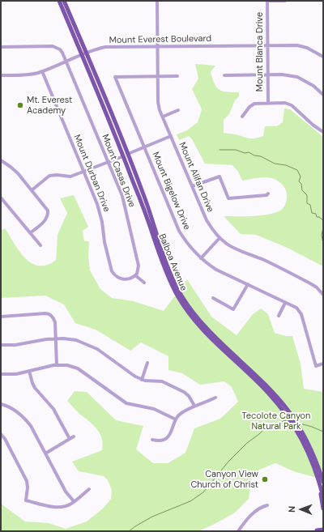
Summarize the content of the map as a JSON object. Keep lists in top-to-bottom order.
{
  "streets": {
    "main road": ["Balboa Avenue"],
    "street": [
      "Mount Everest Boulevard",
      "Mount Blanca Drive",
      "Mount Casas Drive",
      "Mount Durban Drive",
      "Mount Alifan Drive",
      "Mount Bigelow Drive"
    ]
  },
  "crossings": [
    ["Mount Everest Boulevard", "Mount Blanca Drive"],
    ["Mount Everest Boulevard", "Mount Casas Drive"],
    ["Mount Everest Boulevard", "Mount Durban Drive"],
    ["Mount Everest Boulevard", "Mount Alifan Drive"],
    ["Mount Everest Boulevard", "Balboa Avenue"],
    ["Mount Casas Drive", "Mount Durban Drive"],
    ["Mount Alifan Drive", "Mount Bigelow Drive"]
  ],
  "parks": ["Tecolote Canyon Natural Park"],
  "places": ["Mt. Everest Academy", "Canyon View Church of Christ"],
  "north": "left"
}
